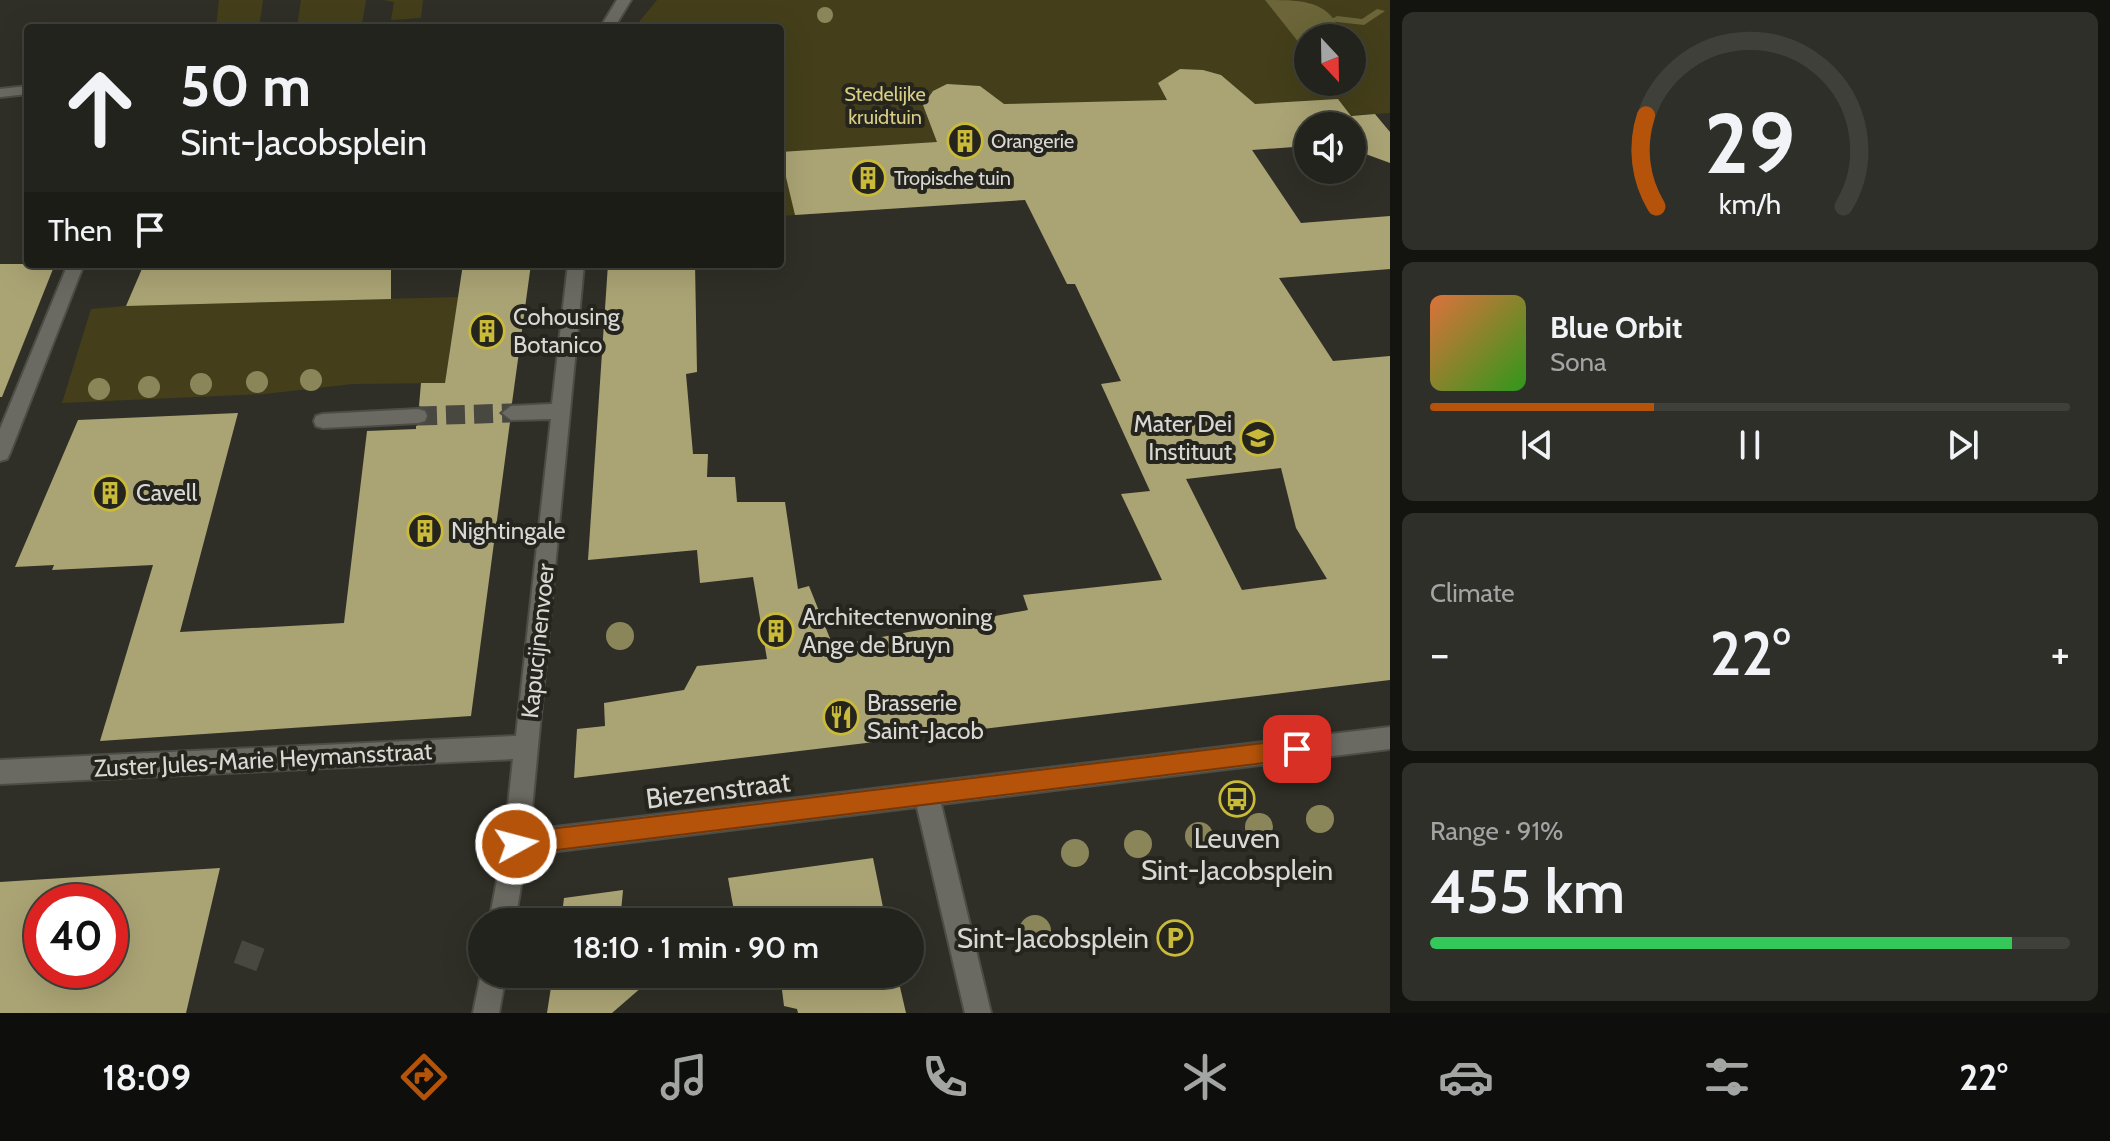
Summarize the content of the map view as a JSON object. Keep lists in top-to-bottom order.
{
  "streets": {
    "street": ["Kapucijnenvoer", "Zuster Jules-Marie Heymansstraat", "Biezenstraat"]
  },
  "crossings": [
    ["Kapucijnenvoer", "Zuster Jules-Marie Heymansstraat"],
    ["Kapucijnenvoer", "Biezenstraat"]
  ],
  "parks": ["Stedelijke kruidtuin"],
  "places": {
    "building": [
      "Orangerie",
      "Tropische tuin",
      "Cohousing Botanico",
      "Cavell",
      "Nightingale",
      "Architectenwoning Ange de Bruyn"
    ],
    "school or university": ["Mater Dei Instituut"],
    "restaurant": ["Brasserie Saint-Jacob"],
    "bus stop": ["Leuven Sint-Jacobsplein"],
    "parking": ["Sint-Jacobsplein"]
  },
  "north": "bottom",
  "page": {
    "turn": ["50 m", "Sint-Jacobsplein"],
    "then": "Then",
    "song": ["Blue Orbit", "Sona"],
    "tile": [
      "Climate",
      ["Range · 91%", "455 km"]
    ],
    "heat": ["−", "22°", "+"],
    "limit": "40",
    "trip": "18:10 · 1 min · 90 m",
    "tabs": ["18:09", "22°"],
    "gauge": ["29", "km/h"]
  }
}
